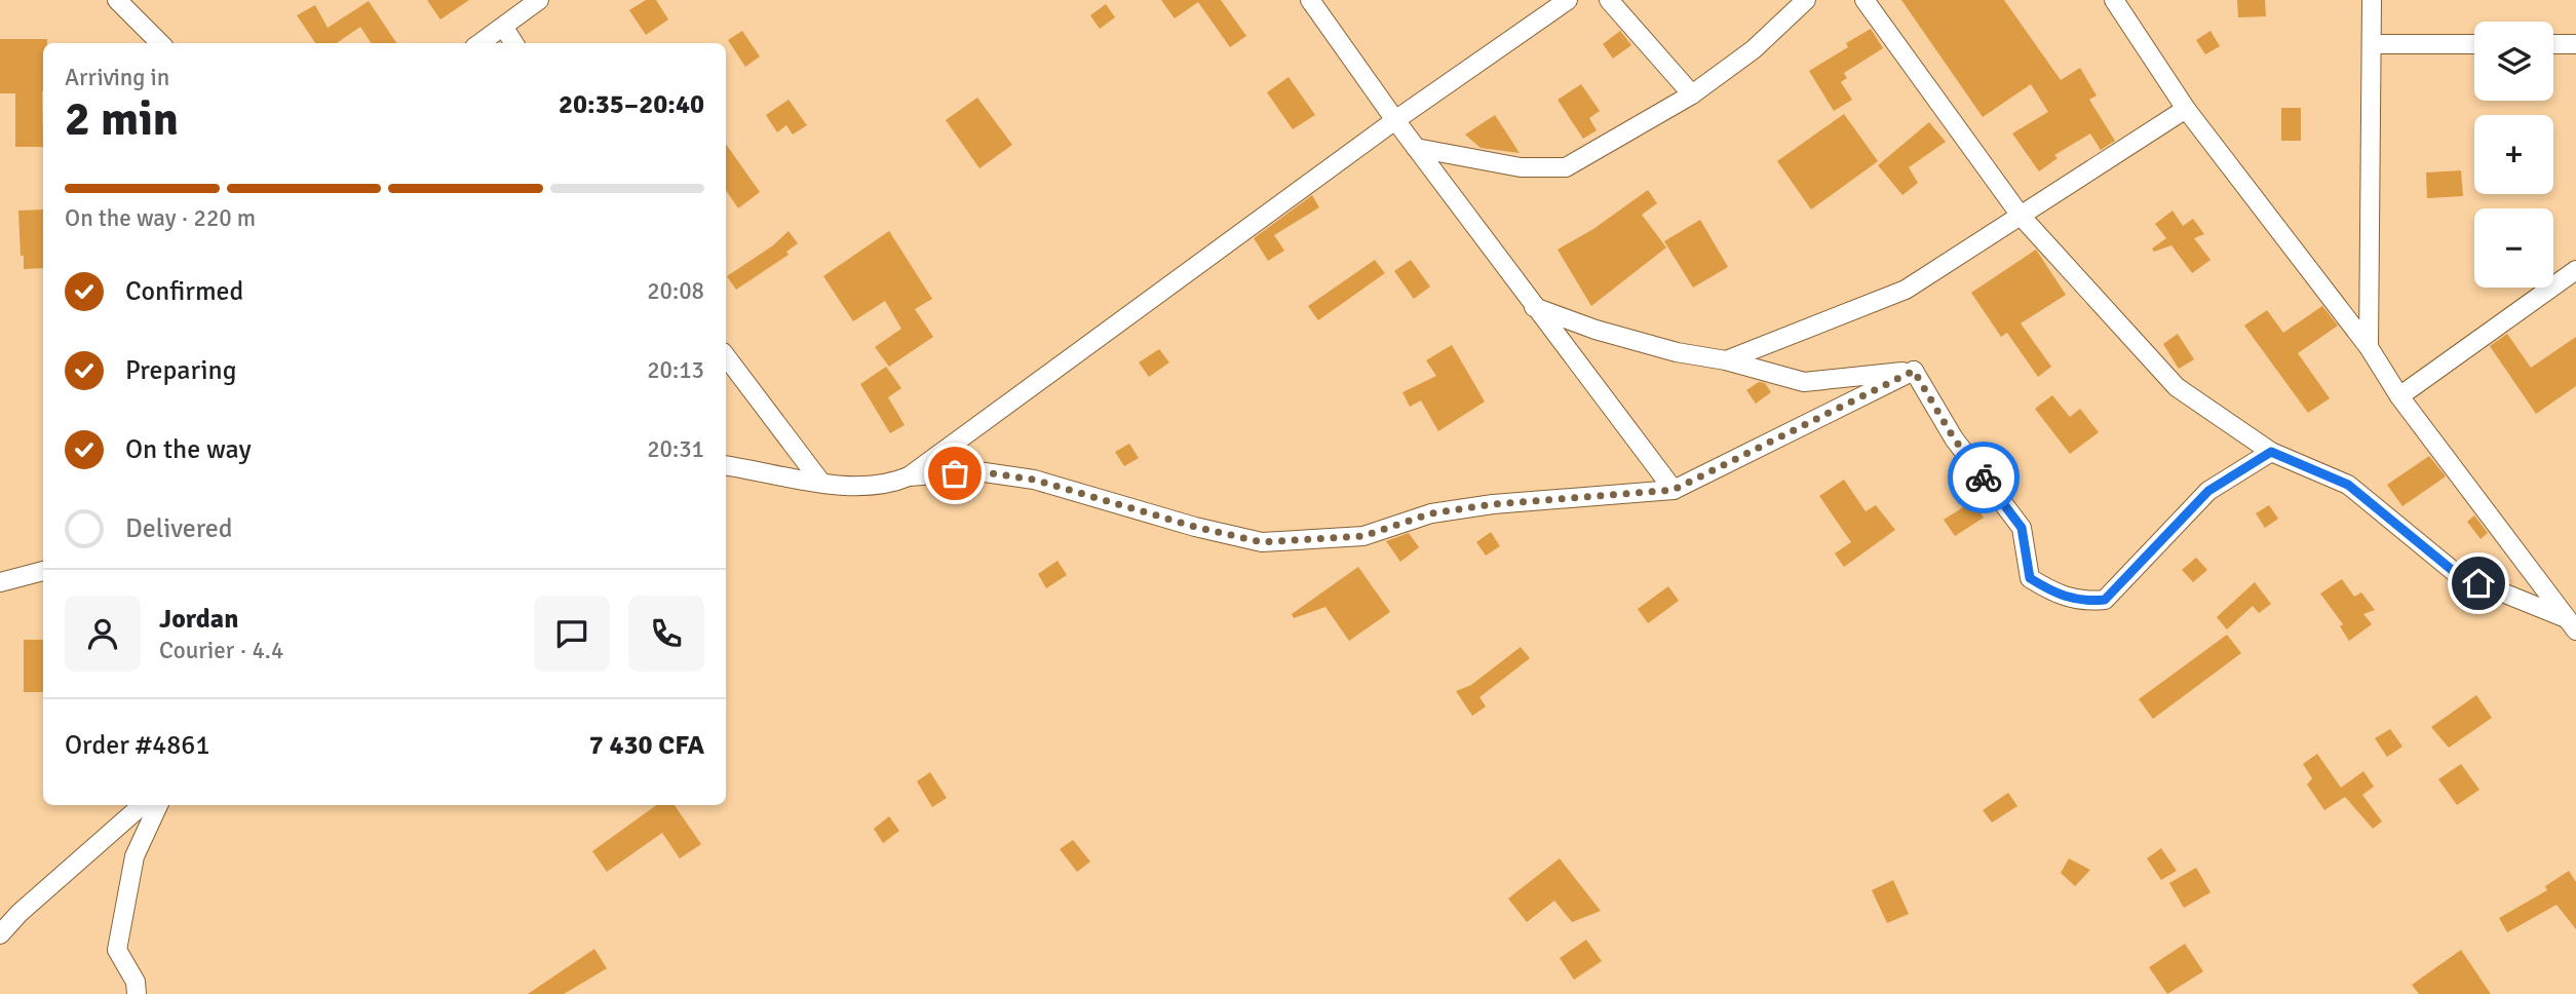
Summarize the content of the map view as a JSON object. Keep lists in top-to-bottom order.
{
  "page": {
    "map_buttons": ["+", "−"],
    "heading": ["2 min", "Arriving in", "20:35–20:40"],
    "panel": [
      "Jordan",
      "Courier · 4.4",
      "Order #4861",
      "7 430 CFA"
    ],
    "bar": "On the way · 220 m",
    "list": [
      ["Confirmed", "20:08"],
      ["Preparing", "20:13"],
      ["On the way", "20:31"],
      "Delivered"
    ]
  }
}
